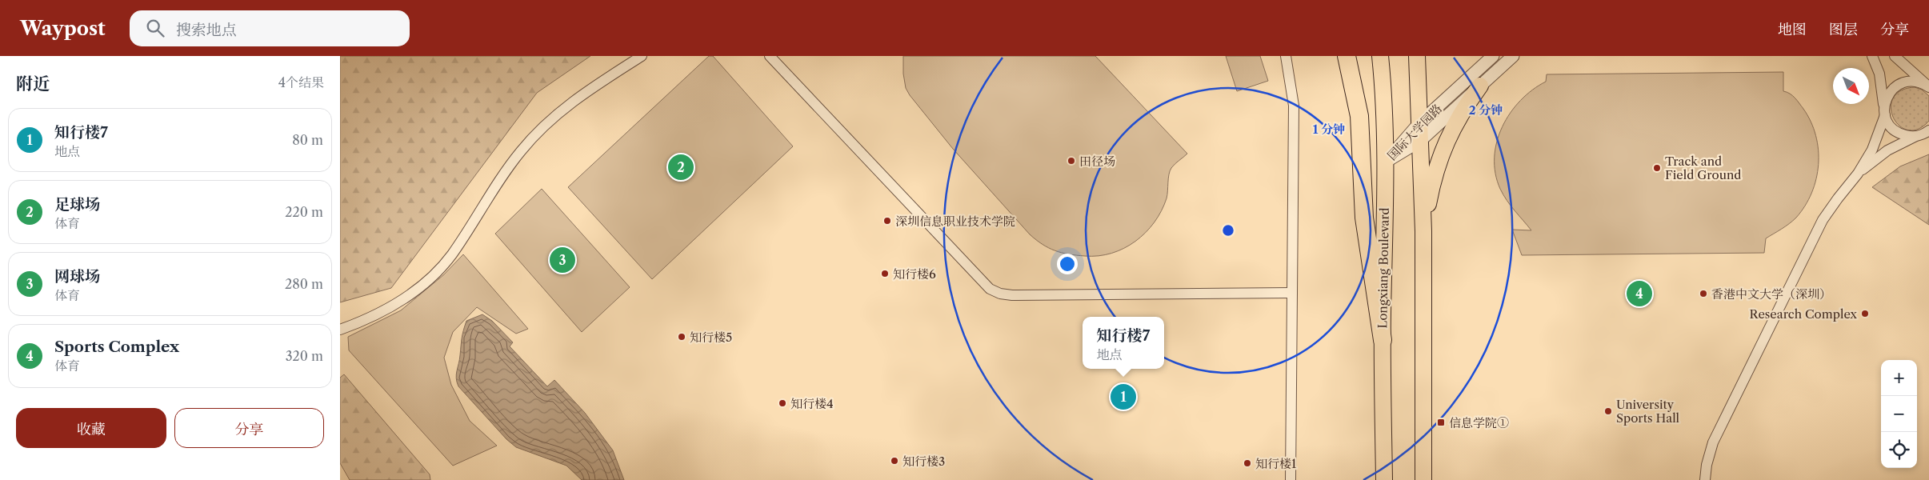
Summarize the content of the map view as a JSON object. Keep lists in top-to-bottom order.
{
  "streets": {
    "main road": ["Longxiang Boulevard"],
    "street": ["国际大学园路"]
  },
  "crossings": [
    ["国际大学园路", "Longxiang Boulevard"]
  ],
  "places": {
    "other": [
      "田径场",
      "Track and Field Ground",
      "深圳信息职业技术学院",
      "知行楼6",
      "香港中文大学（深圳）",
      "Research Complex",
      "知行楼5",
      "知行楼4",
      "University Sports Hall",
      "知行楼3",
      "知行楼1"
    ],
    "transit": ["信息学院①"]
  },
  "north": "bottom right",
  "page": {
    "header": "Waypost",
    "search": "搜索地点",
    "nav": ["地图", "图层", "分享"],
    "heading": ["附近", "4个结果"],
    "list": [
      {
        "mark": "1",
        "name": "知行楼7",
        "note": "地点",
        "value": "80 m"
      },
      {
        "mark": "2",
        "name": "足球场",
        "note": "体育",
        "value": "220 m"
      },
      {
        "mark": "3",
        "name": "网球场",
        "note": "体育",
        "value": "280 m"
      },
      {
        "mark": "4",
        "name": "Sports Complex",
        "note": "体育",
        "value": "320 m"
      }
    ],
    "pins": [
      "2",
      "3",
      "4",
      "1"
    ],
    "popup": ["知行楼7", "地点"],
    "map_buttons": ["+", "−"],
    "buttons": ["收藏", "分享"]
  },
  "rings": ["2 分钟", "1 分钟"]
}
